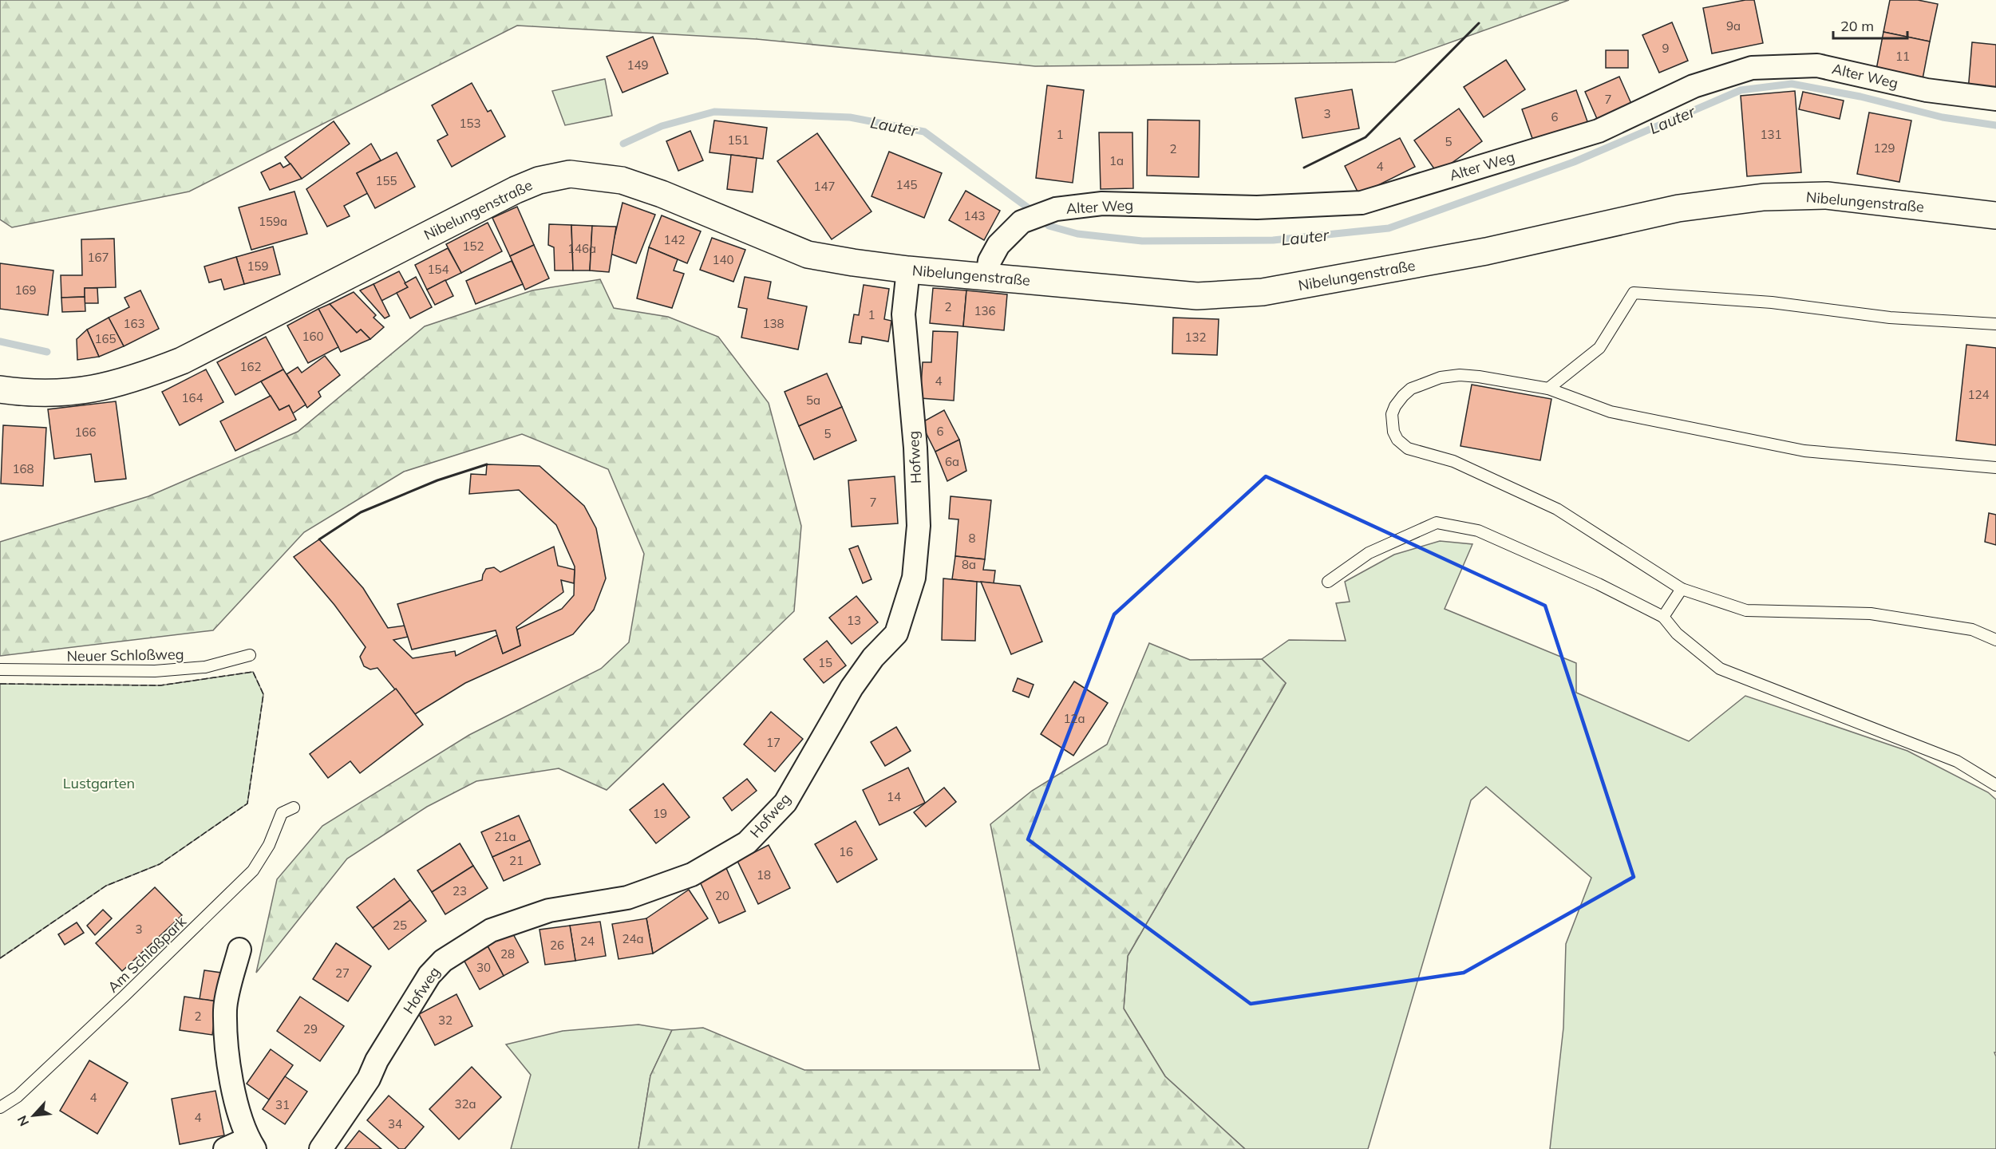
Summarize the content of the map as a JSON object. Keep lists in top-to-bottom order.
{
  "streets": {
    "main road": ["Nibelungenstraße"],
    "street": ["Alter Weg", "Hofweg"],
    "lane": ["Neuer Schloßweg", "Am Schloßpark"]
  },
  "crossings": [
    ["Alter Weg", "Nibelungenstraße"],
    ["Nibelungenstraße", "Hofweg"]
  ],
  "water": ["Lauter"],
  "parks": ["Lustgarten"],
  "house_numbers": [
    "9a",
    "9",
    "11",
    "149",
    "7",
    "3",
    "6",
    "153",
    "1",
    "131",
    "151",
    "5",
    "129",
    "2",
    "1a",
    "4",
    "155",
    "145",
    "147",
    "143",
    "159a",
    "142",
    "152",
    "146a",
    "167",
    "140",
    "159",
    "154",
    "169",
    "2",
    "136",
    "1",
    "163",
    "138",
    "160",
    "132",
    "165",
    "162",
    "4",
    "124",
    "164",
    "5a",
    "6",
    "166",
    "5",
    "6a",
    "168",
    "7",
    "8",
    "8a",
    "13",
    "15",
    "12a",
    "17",
    "14",
    "19",
    "21a",
    "16",
    "21",
    "18",
    "23",
    "20",
    "25",
    "3",
    "24a",
    "24",
    "26",
    "28",
    "30",
    "27",
    "2",
    "32",
    "29",
    "4",
    "32a",
    "31",
    "4",
    "34"
  ],
  "scale_bar": "20 m",
  "north": "bottom left"
}
